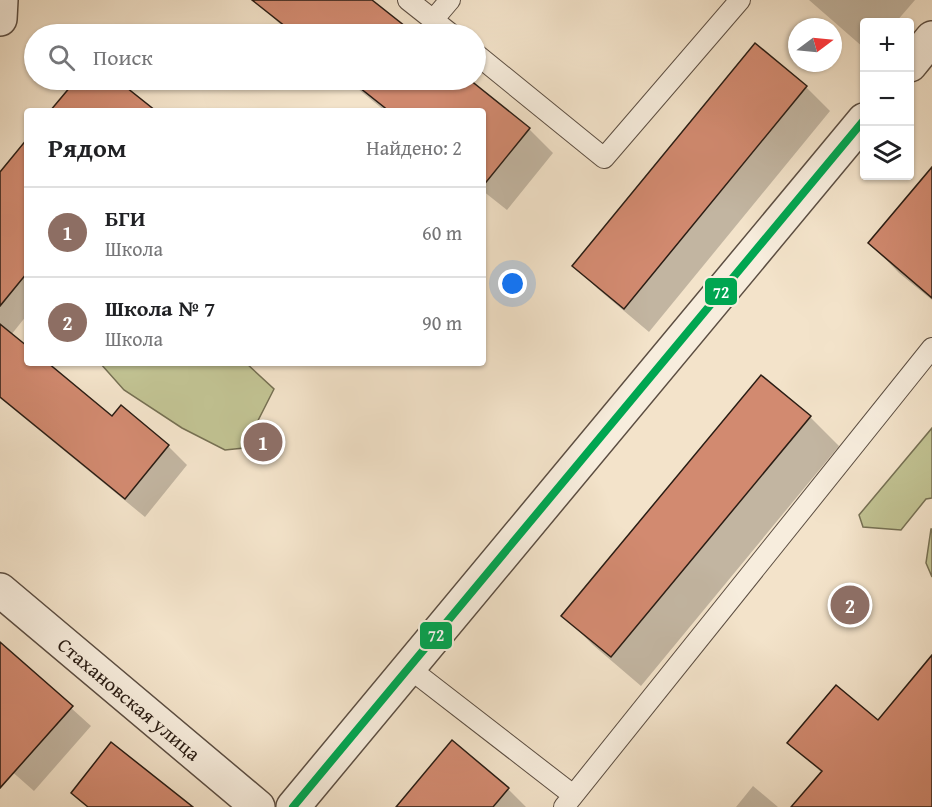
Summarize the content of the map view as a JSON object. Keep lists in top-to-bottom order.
{
  "streets": {
    "street": ["Стахановская улица"]
  },
  "lines": ["transit line 72"],
  "north": "right",
  "page": {
    "map_buttons": ["+", "−"],
    "search": "Поиск",
    "heading": ["Рядом", "Найдено: 2"],
    "list": [
      {
        "mark": "1",
        "name": "БГИ",
        "note": "Школа",
        "value": "60 m"
      },
      {
        "mark": "2",
        "name": "Школа № 7",
        "note": "Школа",
        "value": "90 m"
      }
    ],
    "pins": ["1", "2"]
  }
}
